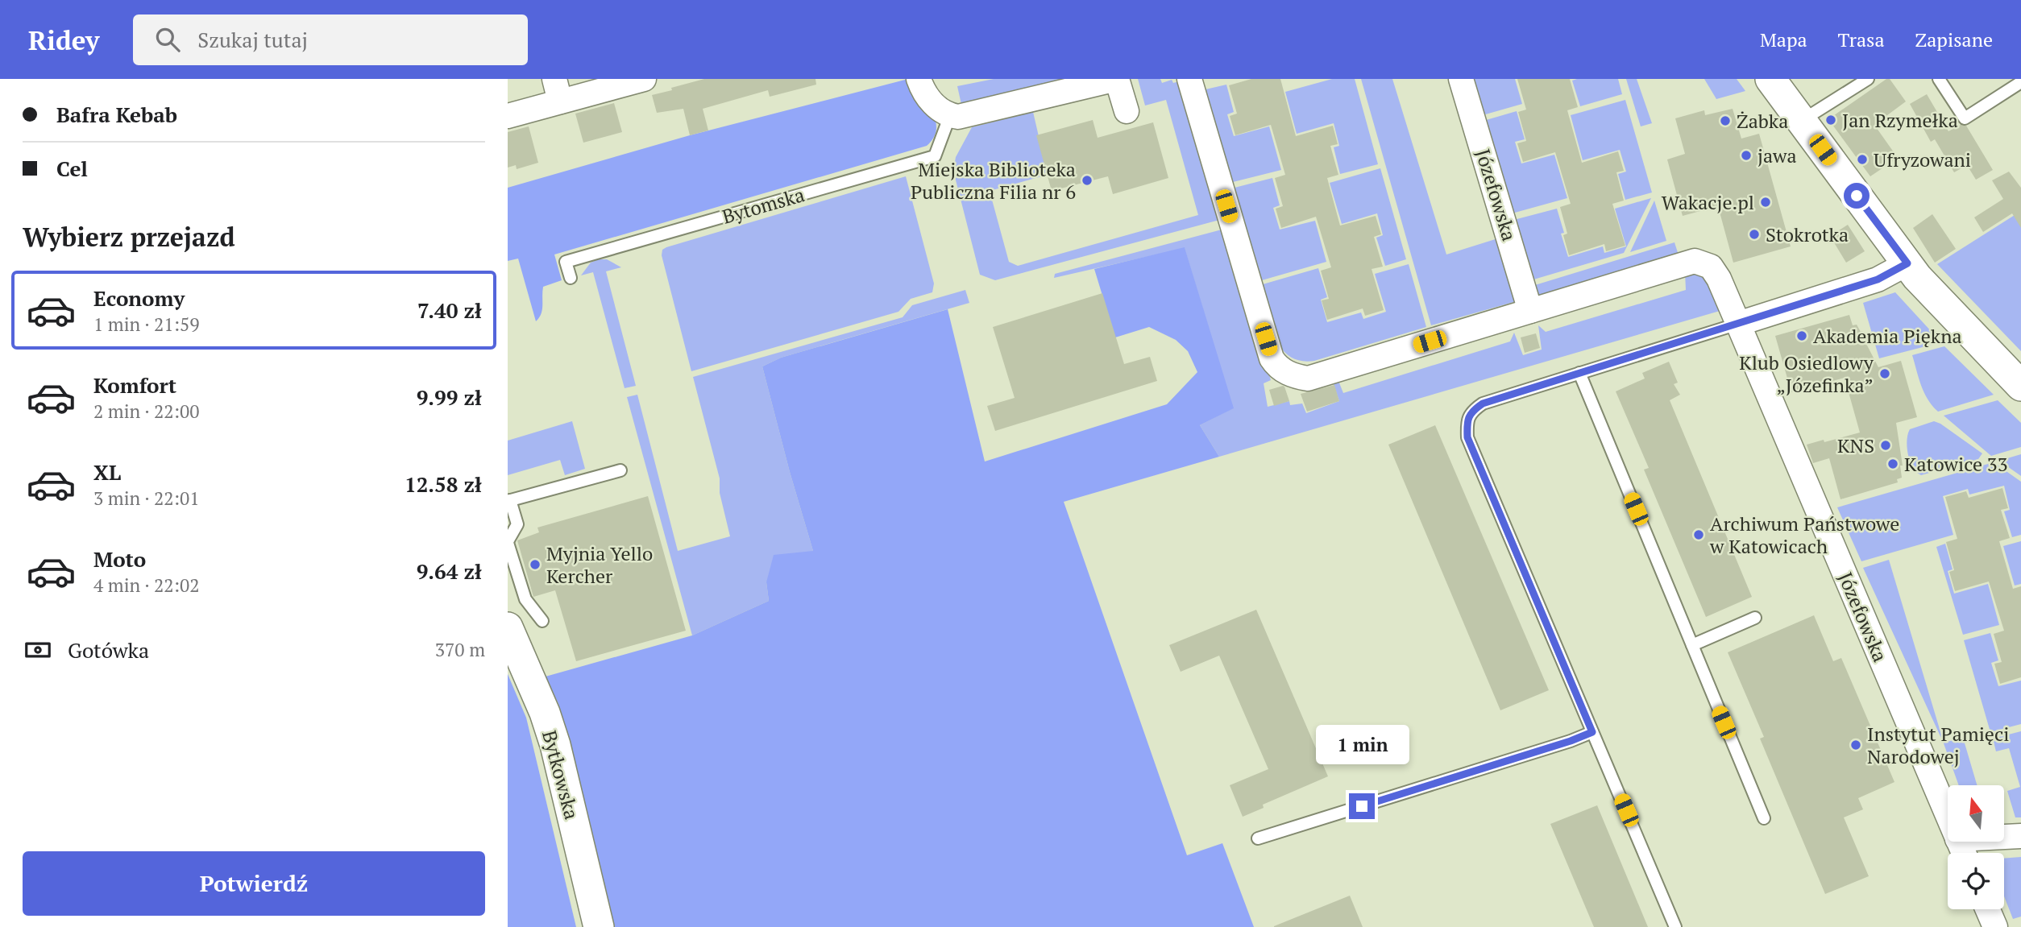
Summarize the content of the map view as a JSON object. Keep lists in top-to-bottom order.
{
  "streets": {
    "street": ["Józefowska", "Bytkowska"],
    "lane": ["Bytomska"]
  },
  "places": [
    "Jan Rzymełka",
    "Żabka",
    "jawa",
    "Ufryzowani",
    "Miejska Biblioteka Publiczna Filia nr 6",
    "Wakacje.pl",
    "Stokrotka",
    "Akademia Piękna",
    "Klub Osiedlowy „Józefinka”",
    "KNS",
    "Katowice 33",
    "Archiwum Państwowe w Katowicach",
    "Myjnia Yello Kercher",
    "Instytut Pamięci Narodowej"
  ],
  "north": "top",
  "page": {
    "header": "Ridey",
    "search": "Szukaj tutaj",
    "nav": ["Mapa", "Trasa", "Zapisane"],
    "banner": ["Bafra Kebab", "Cel"],
    "heading": "Wybierz przejazd",
    "list": [
      {
        "name": "Economy",
        "note": "1 min · 21:59",
        "value": "7.40 zł"
      },
      {
        "name": "Komfort",
        "note": "2 min · 22:00",
        "value": "9.99 zł"
      },
      {
        "name": "XL",
        "note": "3 min · 22:01",
        "value": "12.58 zł"
      },
      {
        "name": "Moto",
        "note": "4 min · 22:02",
        "value": "9.64 zł"
      }
    ],
    "pay": ["Gotówka", "370 m"],
    "bubble": "1 min",
    "buttons": "Potwierdź"
  }
}
